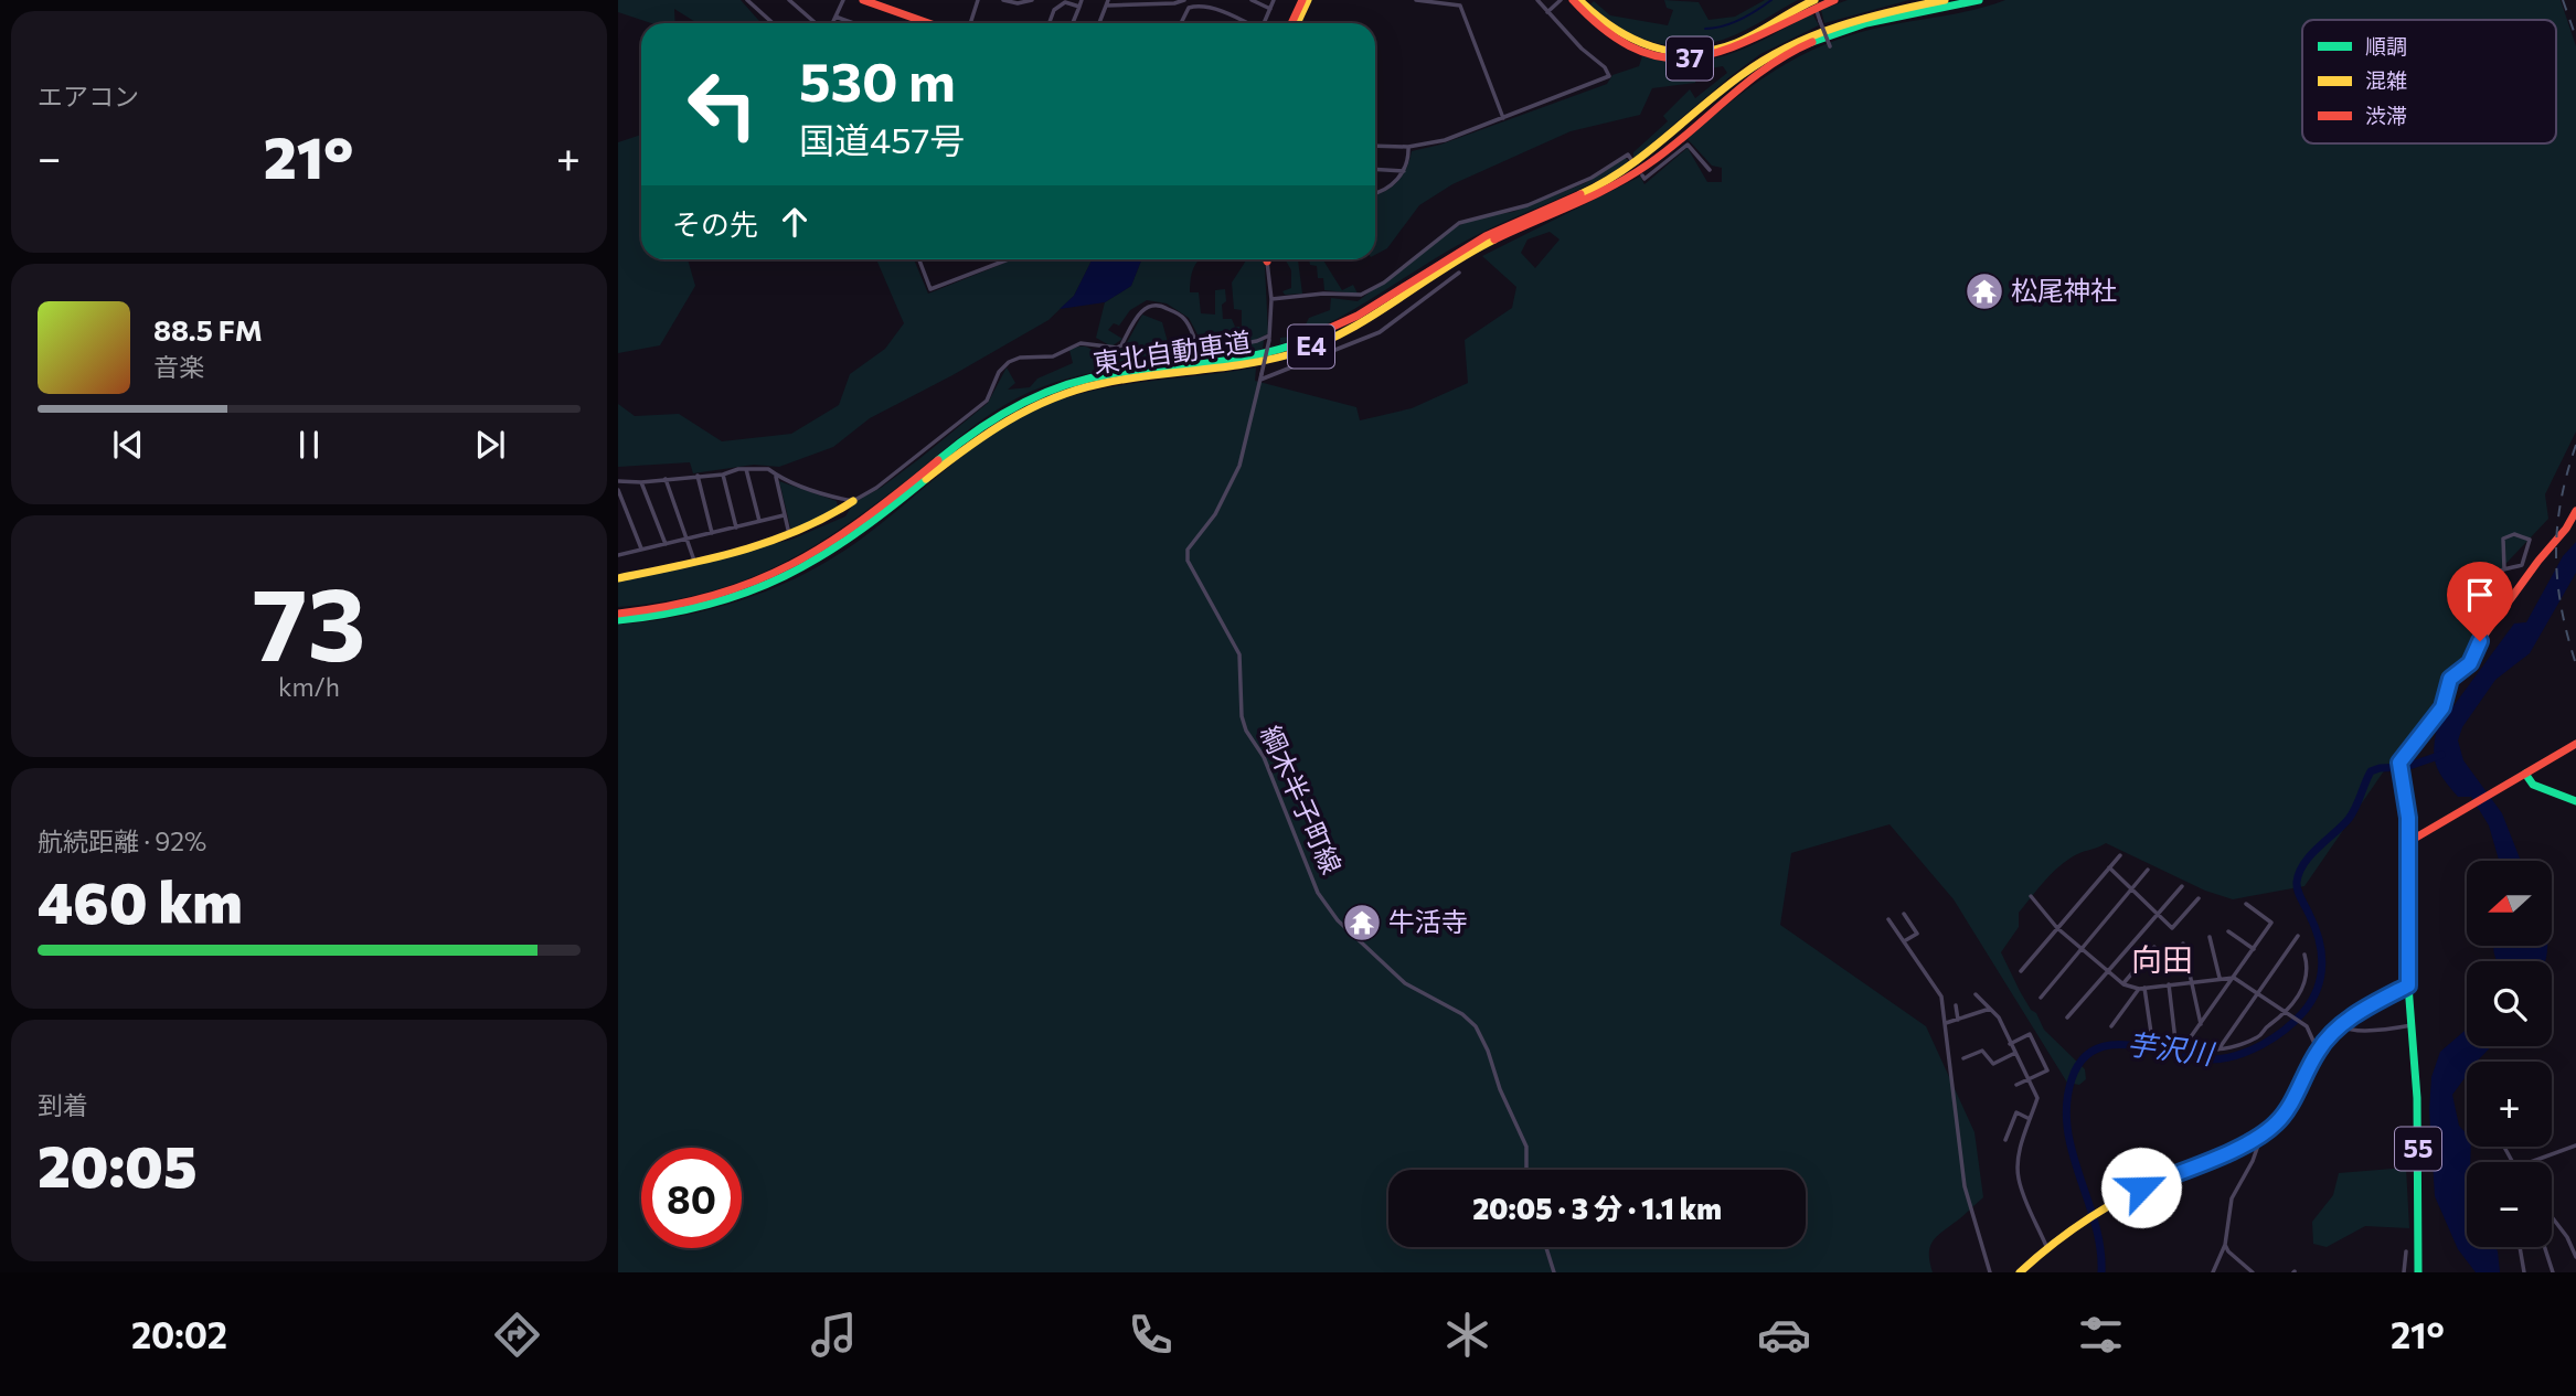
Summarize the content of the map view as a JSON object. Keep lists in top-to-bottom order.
{
  "streets": {
    "main road": [
      "37",
      "E4",
      "東北自動車道",
      "55"
    ],
    "street": ["綱木半子町線"]
  },
  "districts": ["向田"],
  "water": ["芋沢川"],
  "places": {
    "temple": ["松尾神社", "牛活寺"]
  },
  "legend": ["順調", "混雑", "渋滞"],
  "north": "left",
  "page": {
    "tile": [
      "エアコン",
      ["73", "km/h"],
      ["航続距離 · 92%", "460 km"],
      ["到着", "20:05"]
    ],
    "turn": ["530 m", "国道457号"],
    "heat": ["−", "21°", "+"],
    "then": "その先",
    "song": ["88.5 FM", "音楽"],
    "map_buttons": ["+", "−"],
    "limit": "80",
    "trip": "20:05 · 3 分 · 1.1 km",
    "tabs": ["20:02", "21°"]
  }
}
